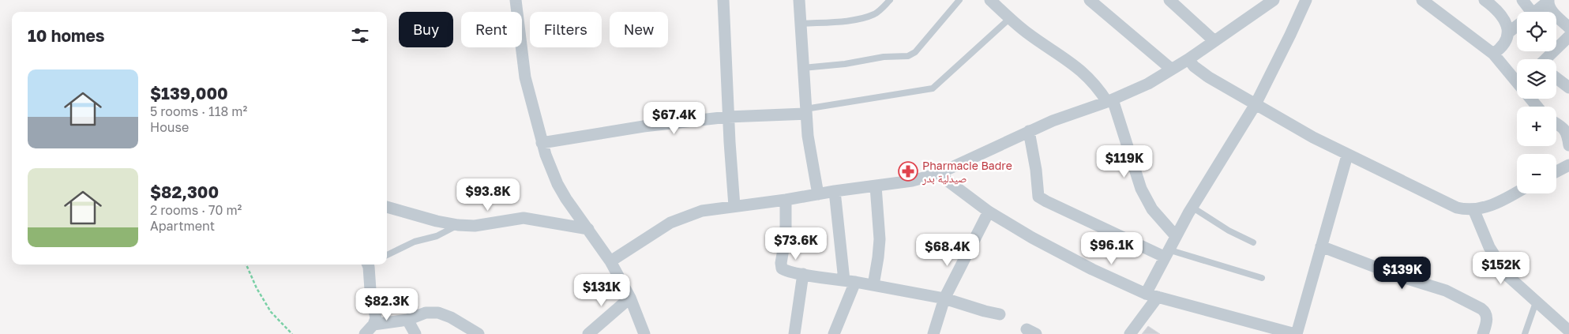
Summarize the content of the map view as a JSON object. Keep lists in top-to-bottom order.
{
  "places": {
    "pharmacy": ["Pharmacie Badre صيدلية بدر"]
  },
  "page": {
    "map_buttons": ["+", "−"],
    "chip": [
      "Buy",
      "Rent",
      "Filters",
      "New"
    ],
    "heading": "10 homes",
    "list": [
      {
        "name": "$139,000",
        "note": "5 rooms · 118 m² · House"
      },
      {
        "name": "$82,300",
        "note": "2 rooms · 70 m² · Apartment"
      }
    ],
    "price": [
      "$67.4K",
      "$119K",
      "$93.8K",
      "$73.6K",
      "$96.1K",
      "$68.4K",
      "$152K",
      "$139K",
      "$131K",
      "$82.3K"
    ]
  }
}
